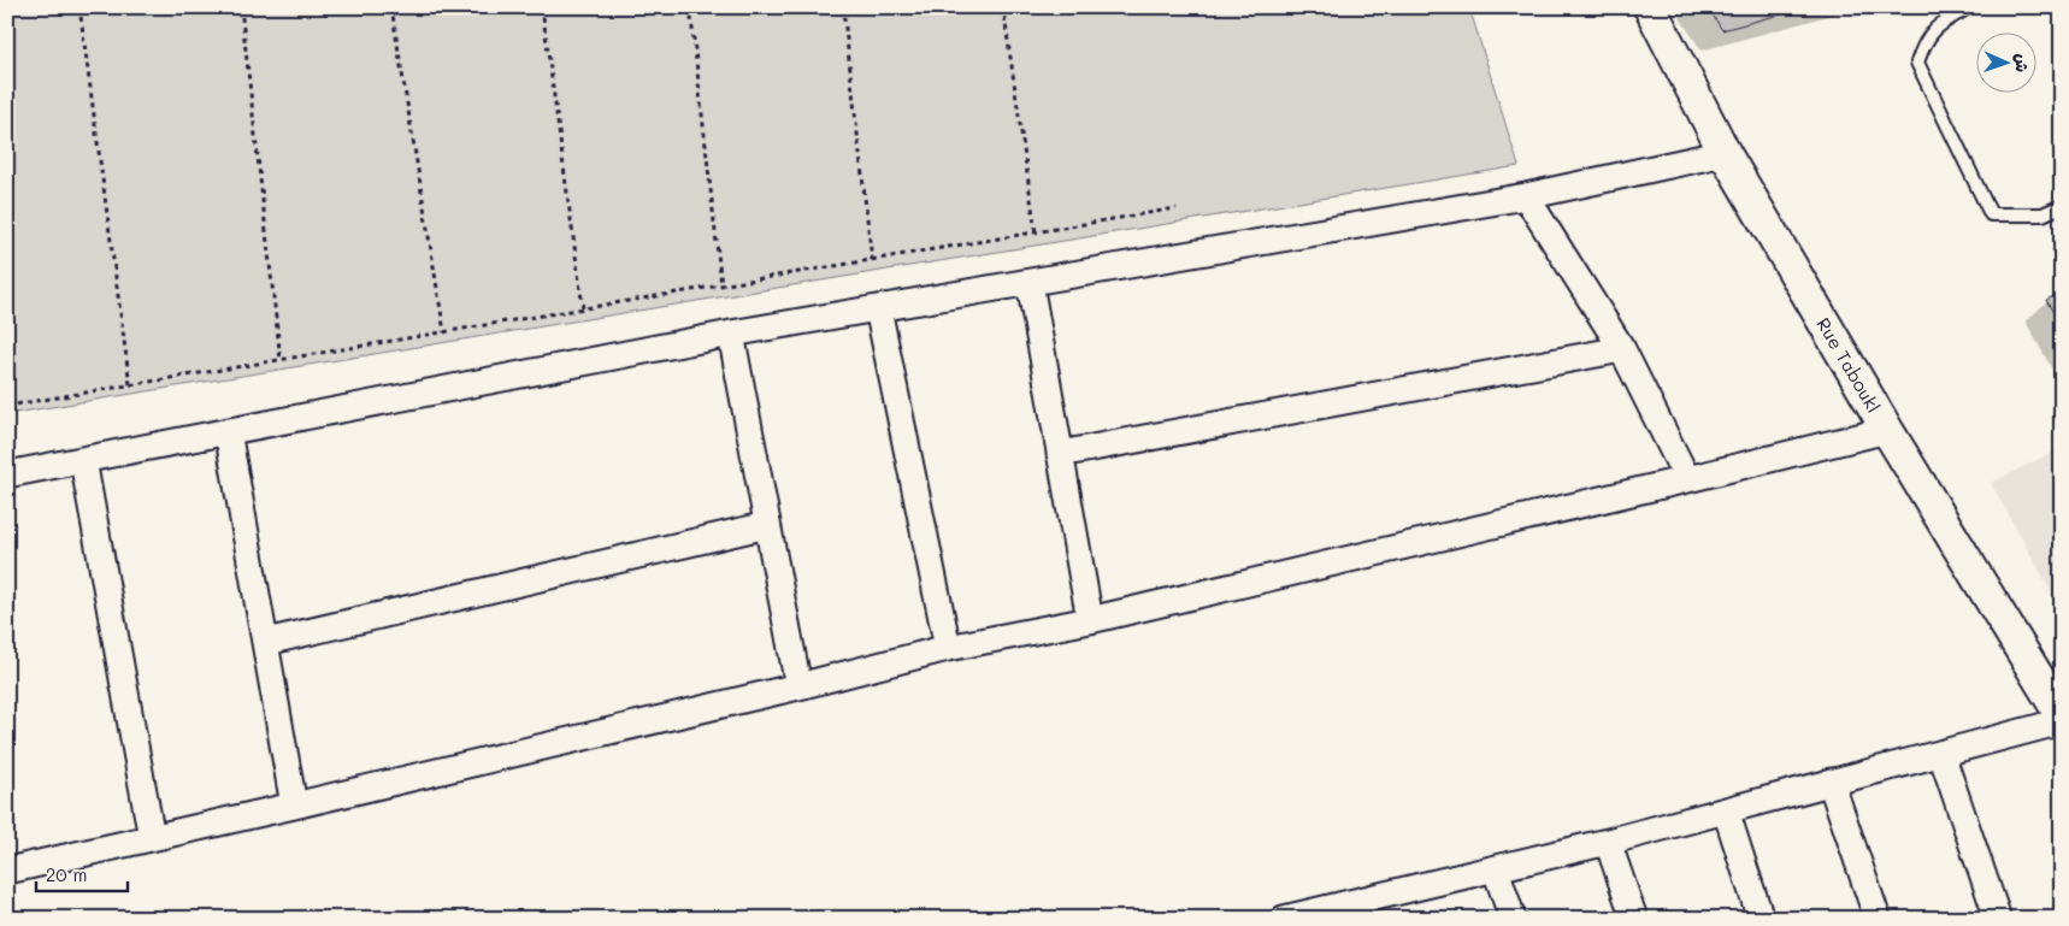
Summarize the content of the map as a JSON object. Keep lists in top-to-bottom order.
{
  "streets": {
    "street": ["Rue Taboukl"]
  },
  "scale_bar": "20 m",
  "north": "right"
}
